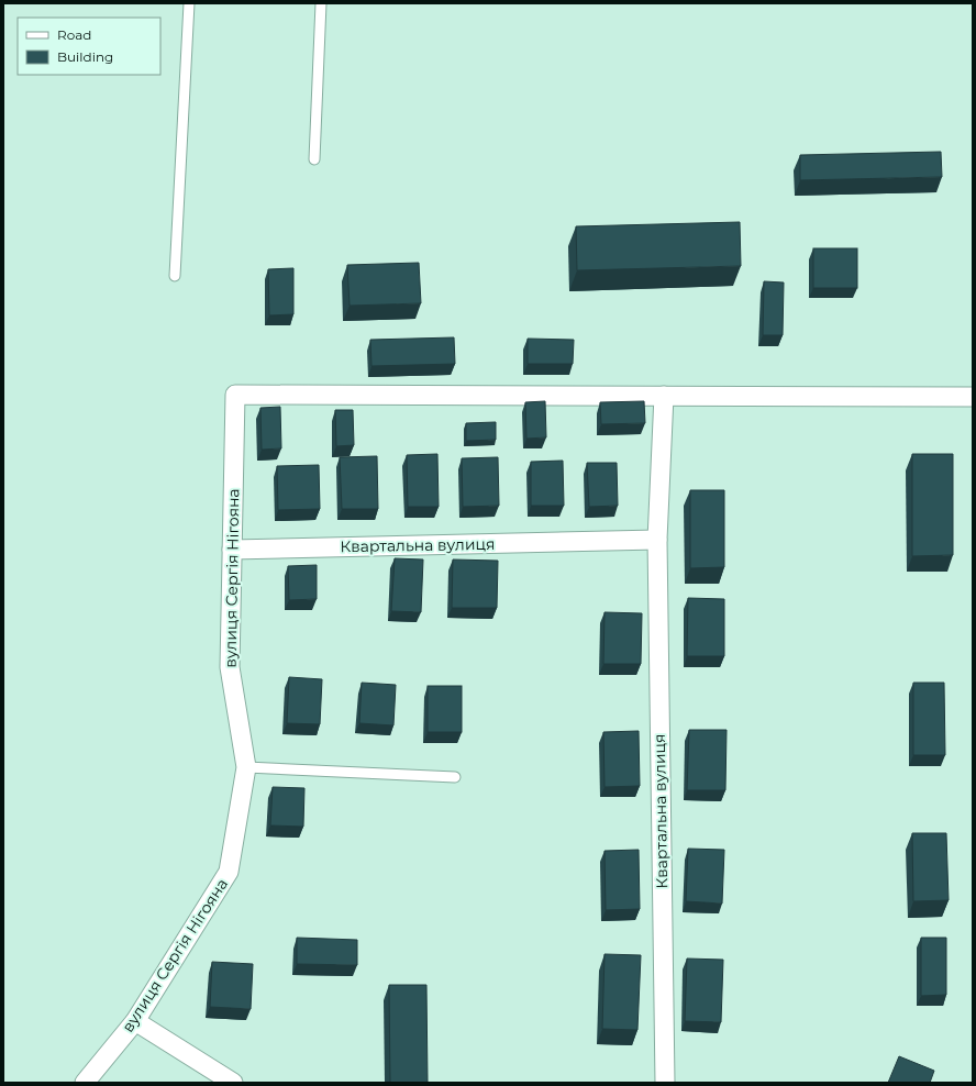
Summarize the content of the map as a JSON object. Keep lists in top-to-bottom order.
{
  "streets": {
    "street": ["Квартальна вулиця", "вулиця Сергія Нігояна"]
  },
  "crossings": [
    ["Квартальна вулиця", "вулиця Сергія Нігояна"]
  ],
  "legend": ["Road", "Building"]
}
